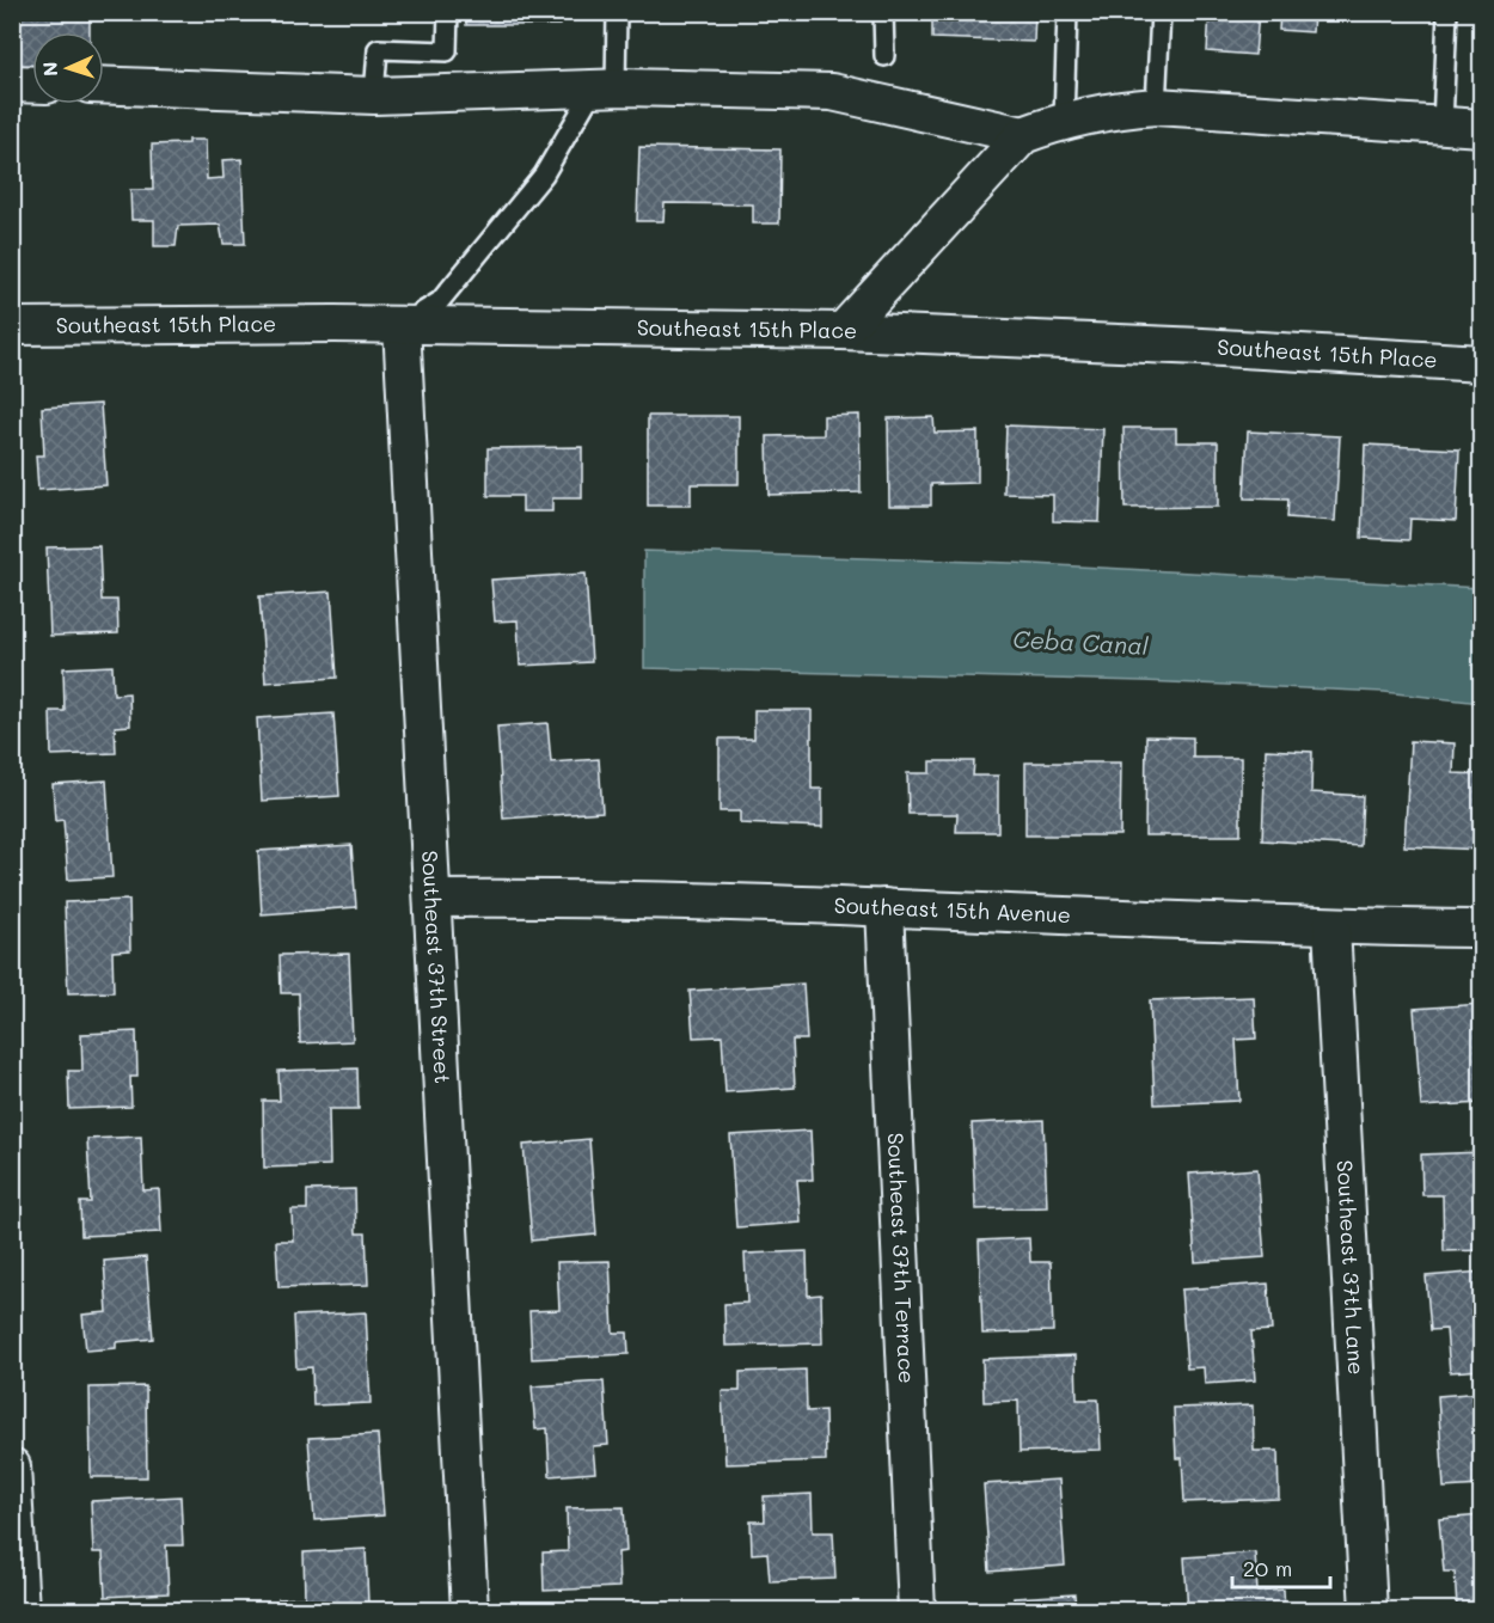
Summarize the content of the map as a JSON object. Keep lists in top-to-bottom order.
{
  "streets": {
    "street": [
      "Southeast 15th Place",
      "Southeast 15th Avenue",
      "Southeast 37th Street",
      "Southeast 37th Terrace",
      "Southeast 37th Lane"
    ]
  },
  "crossings": [
    ["Southeast 15th Place", "Southeast 37th Street"],
    ["Southeast 15th Avenue", "Southeast 37th Street"],
    ["Southeast 15th Avenue", "Southeast 37th Terrace"],
    ["Southeast 15th Avenue", "Southeast 37th Lane"]
  ],
  "water": ["Ceba Canal"],
  "scale_bar": "20 m",
  "north": "left"
}
